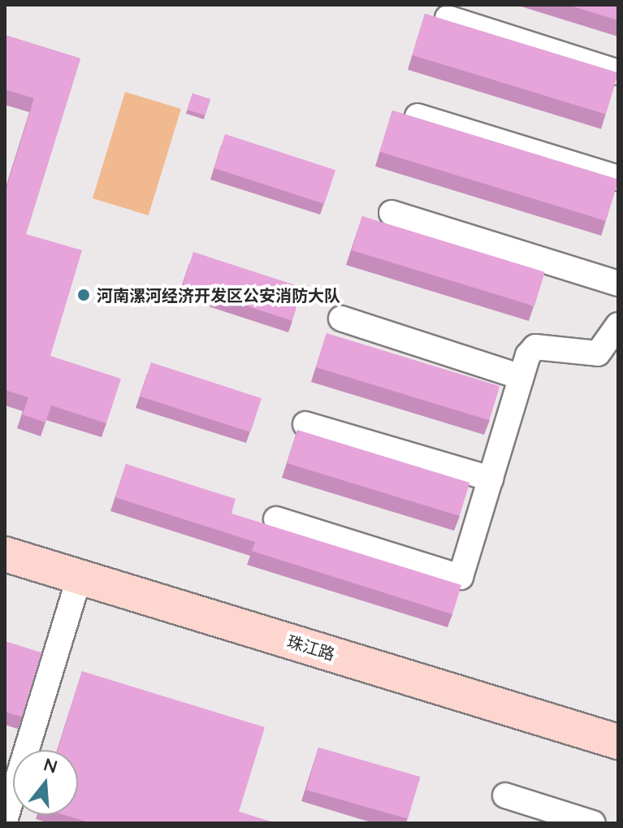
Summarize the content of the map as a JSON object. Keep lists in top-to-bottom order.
{
  "streets": {
    "street": ["珠江路"]
  },
  "places": ["河南漯河经济开发区公安消防大队"],
  "north": "top"
}
